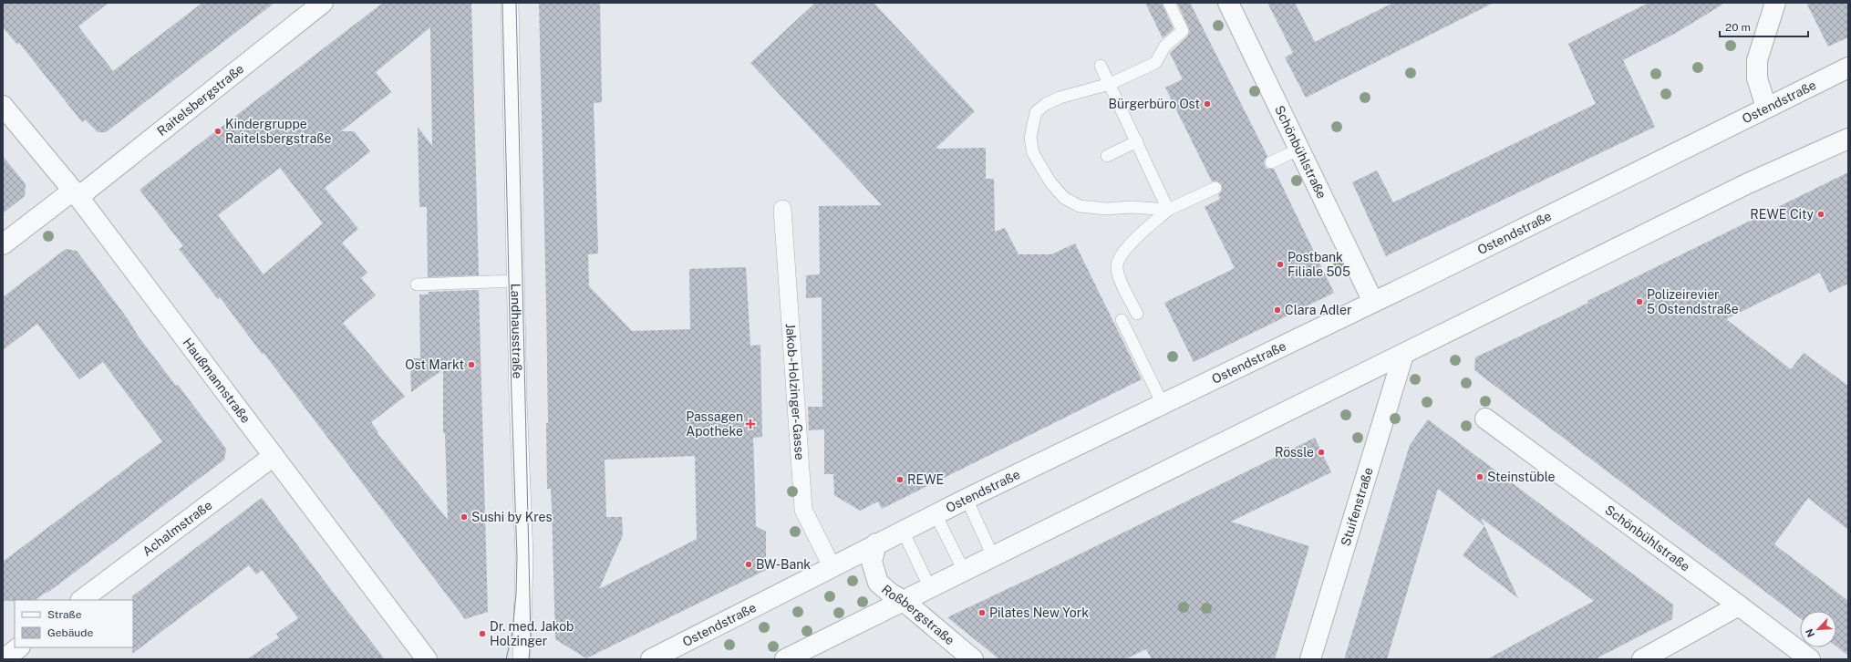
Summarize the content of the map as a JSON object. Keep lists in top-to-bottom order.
{
  "streets": {
    "street": [
      "Raitelsbergstraße",
      "Ostendstraße",
      "Schönbühlstraße",
      "Landhausstraße",
      "Haußmannstraße",
      "Jakob-Holzinger-Gasse",
      "Stuifenstraße",
      "Achalmstraße",
      "Roßbergstraße"
    ]
  },
  "crossings": [
    ["Raitelsbergstraße", "Haußmannstraße"],
    ["Ostendstraße", "Schönbühlstraße"],
    ["Ostendstraße", "Jakob-Holzinger-Gasse"],
    ["Ostendstraße", "Roßbergstraße"],
    ["Haußmannstraße", "Achalmstraße"]
  ],
  "places": {
    "other": [
      "Bürgerbüro Ost",
      "Kindergruppe Raitelsbergstraße",
      "REWE City",
      "Postbank Filiale 505",
      "Polizeirevier 5 Ostendstraße",
      "Clara Adler",
      "Ost Markt",
      "Rössle",
      "Steinstüble",
      "REWE",
      "Sushi by Kres",
      "BW-Bank",
      "Pilates New York",
      "Dr. med. Jakob Holzinger"
    ],
    "health": ["Passagen Apotheke"]
  },
  "legend": ["Straße", "Gebäude"],
  "scale_bar": "20 m",
  "north": "bottom left"
}
